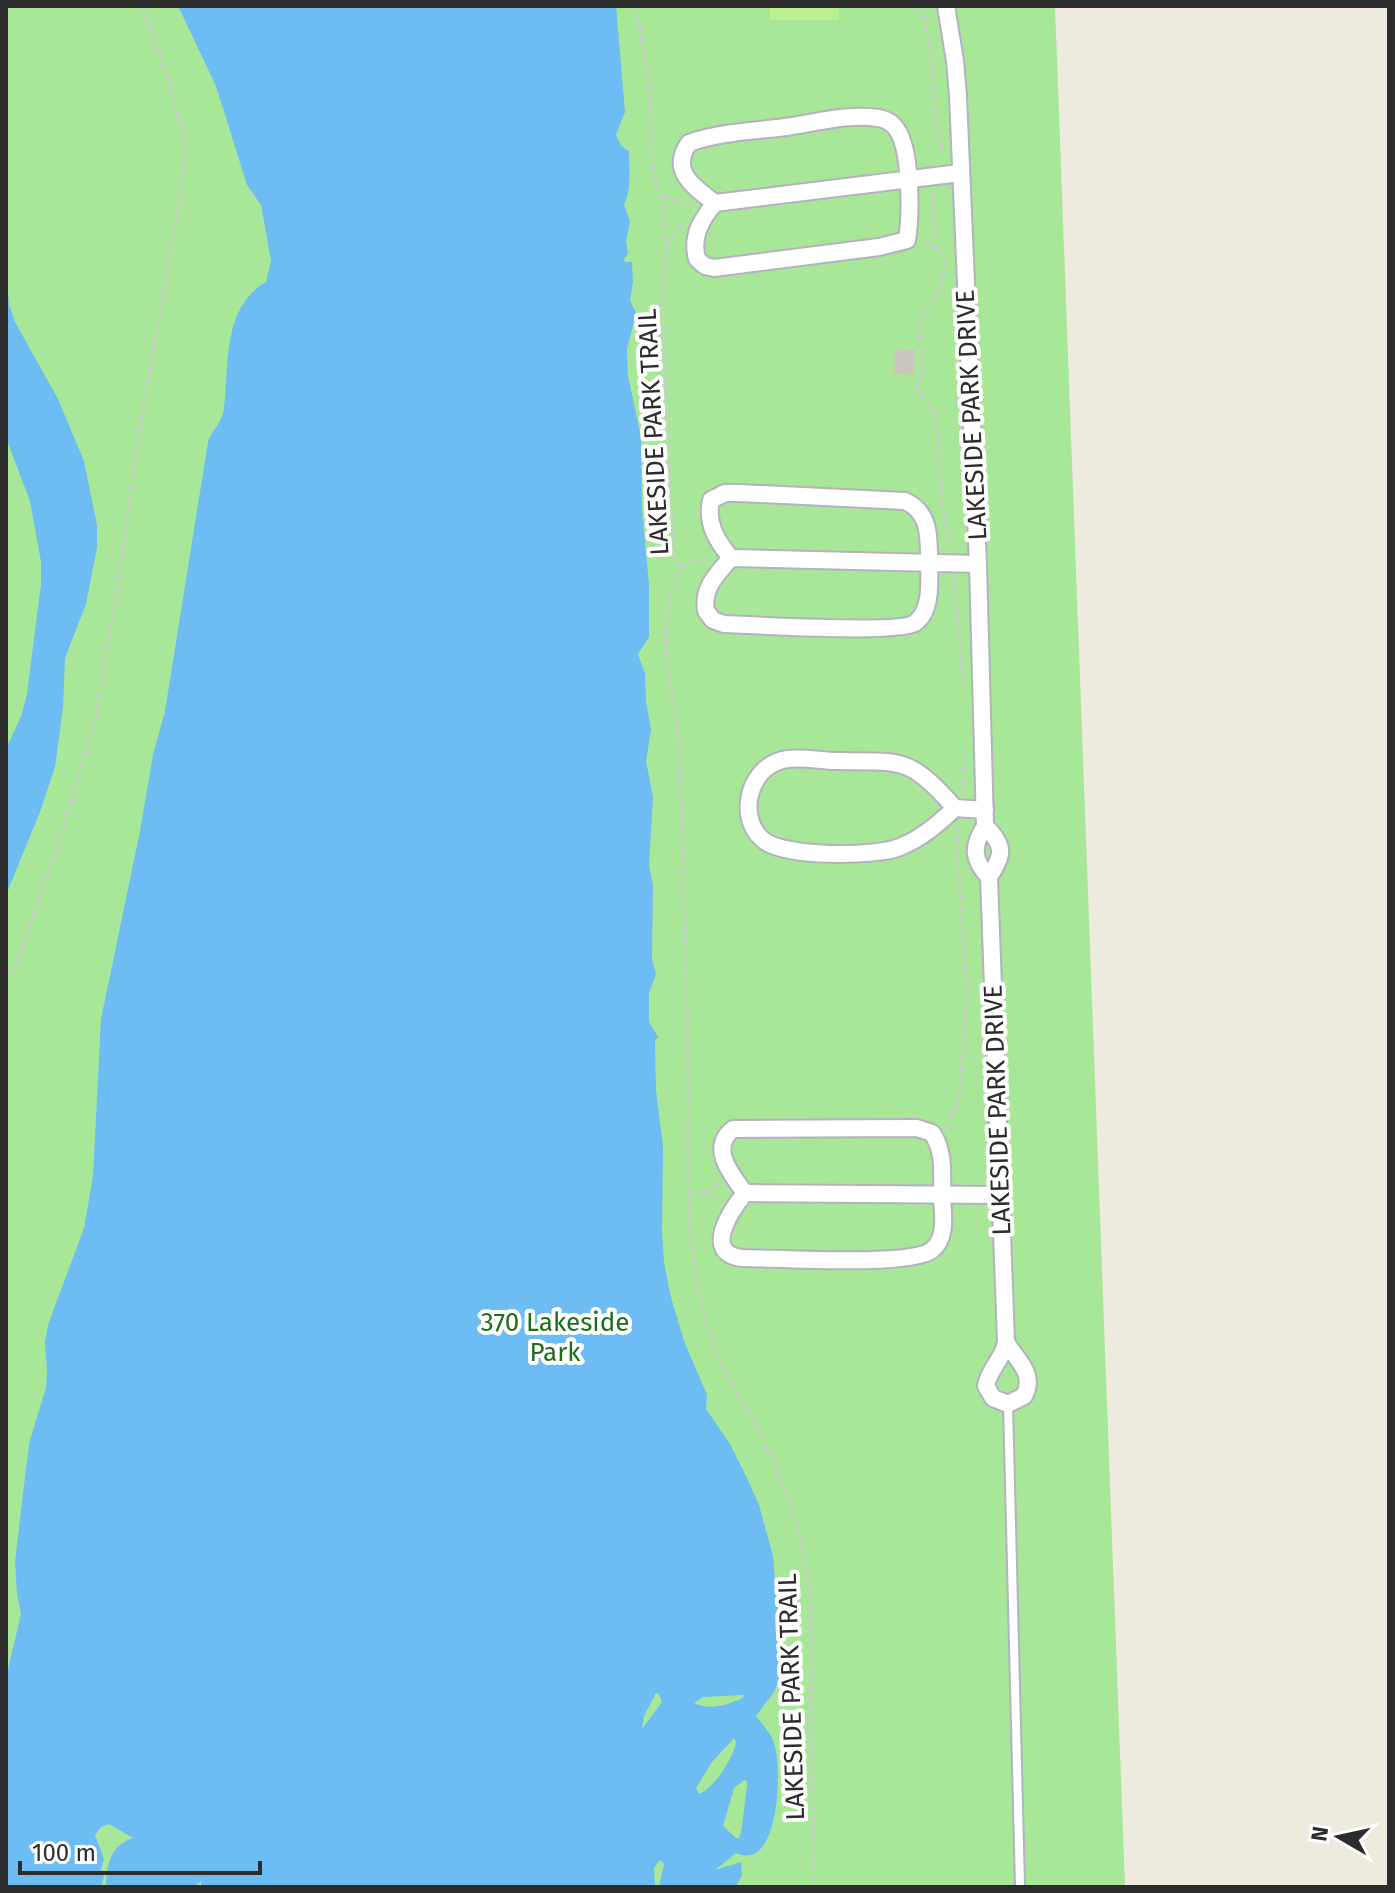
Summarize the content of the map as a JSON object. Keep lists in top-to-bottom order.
{
  "streets": {
    "street": ["LAKESIDE PARK DRIVE"],
    "path": ["LAKESIDE PARK TRAIL"]
  },
  "parks": ["370 Lakeside Park"],
  "scale_bar": "100 m",
  "north": "left"
}
